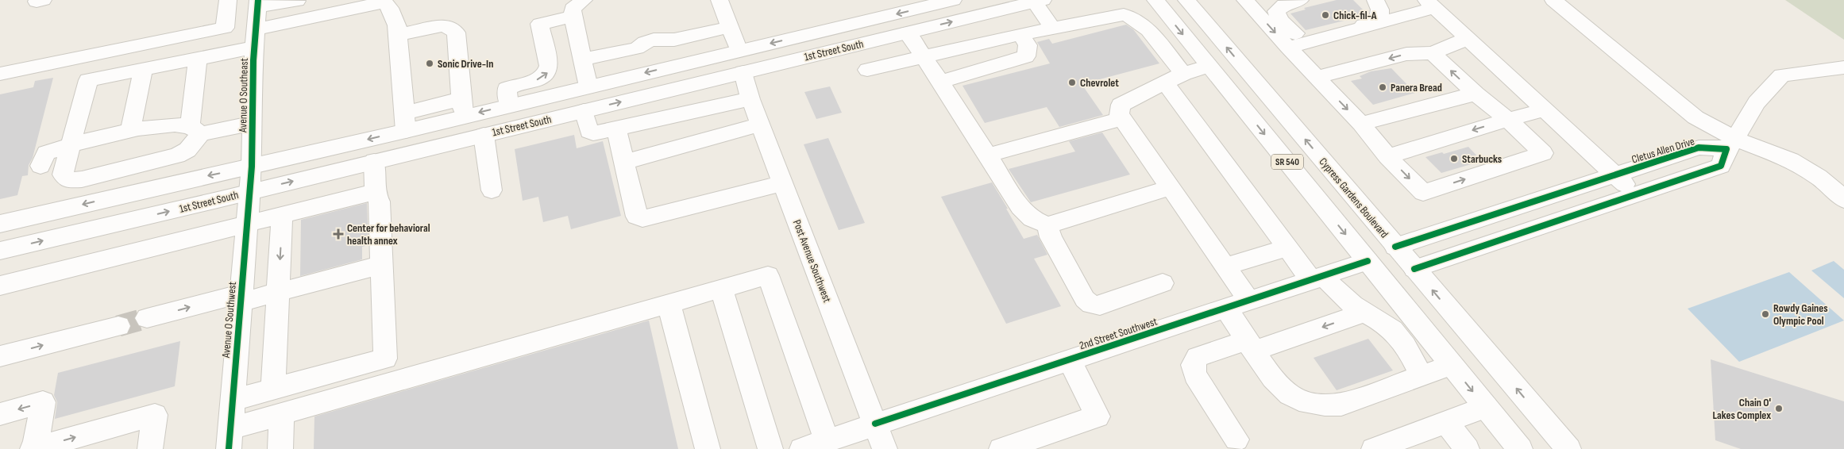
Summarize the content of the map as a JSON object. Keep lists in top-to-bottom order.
{
  "streets": {
    "main road": [
      "1st Street South",
      "Avenue O Southeast",
      "Cletus Allen Drive",
      "SR 540",
      "Cypress Gardens Boulevard",
      "Post Avenue Southwest",
      "Avenue O Southwest",
      "2nd Street Southwest"
    ]
  },
  "crossings": [
    ["1st Street South", "Avenue O Southeast"],
    ["1st Street South", "Post Avenue Southwest"],
    ["1st Street South", "Avenue O Southwest"],
    ["Avenue O Southeast", "Avenue O Southwest"],
    ["Cletus Allen Drive", "Cypress Gardens Boulevard"],
    ["SR 540", "2nd Street Southwest"],
    ["Post Avenue Southwest", "2nd Street Southwest"]
  ],
  "places": {
    "other": [
      "Chick-fil-A",
      "Sonic Drive-In",
      "Chevrolet",
      "Panera Bread",
      "Starbucks",
      "Rowdy Gaines Olympic Pool",
      "Chain O' Lakes Complex"
    ],
    "health": ["Center for behavioral health annex"]
  }
}
